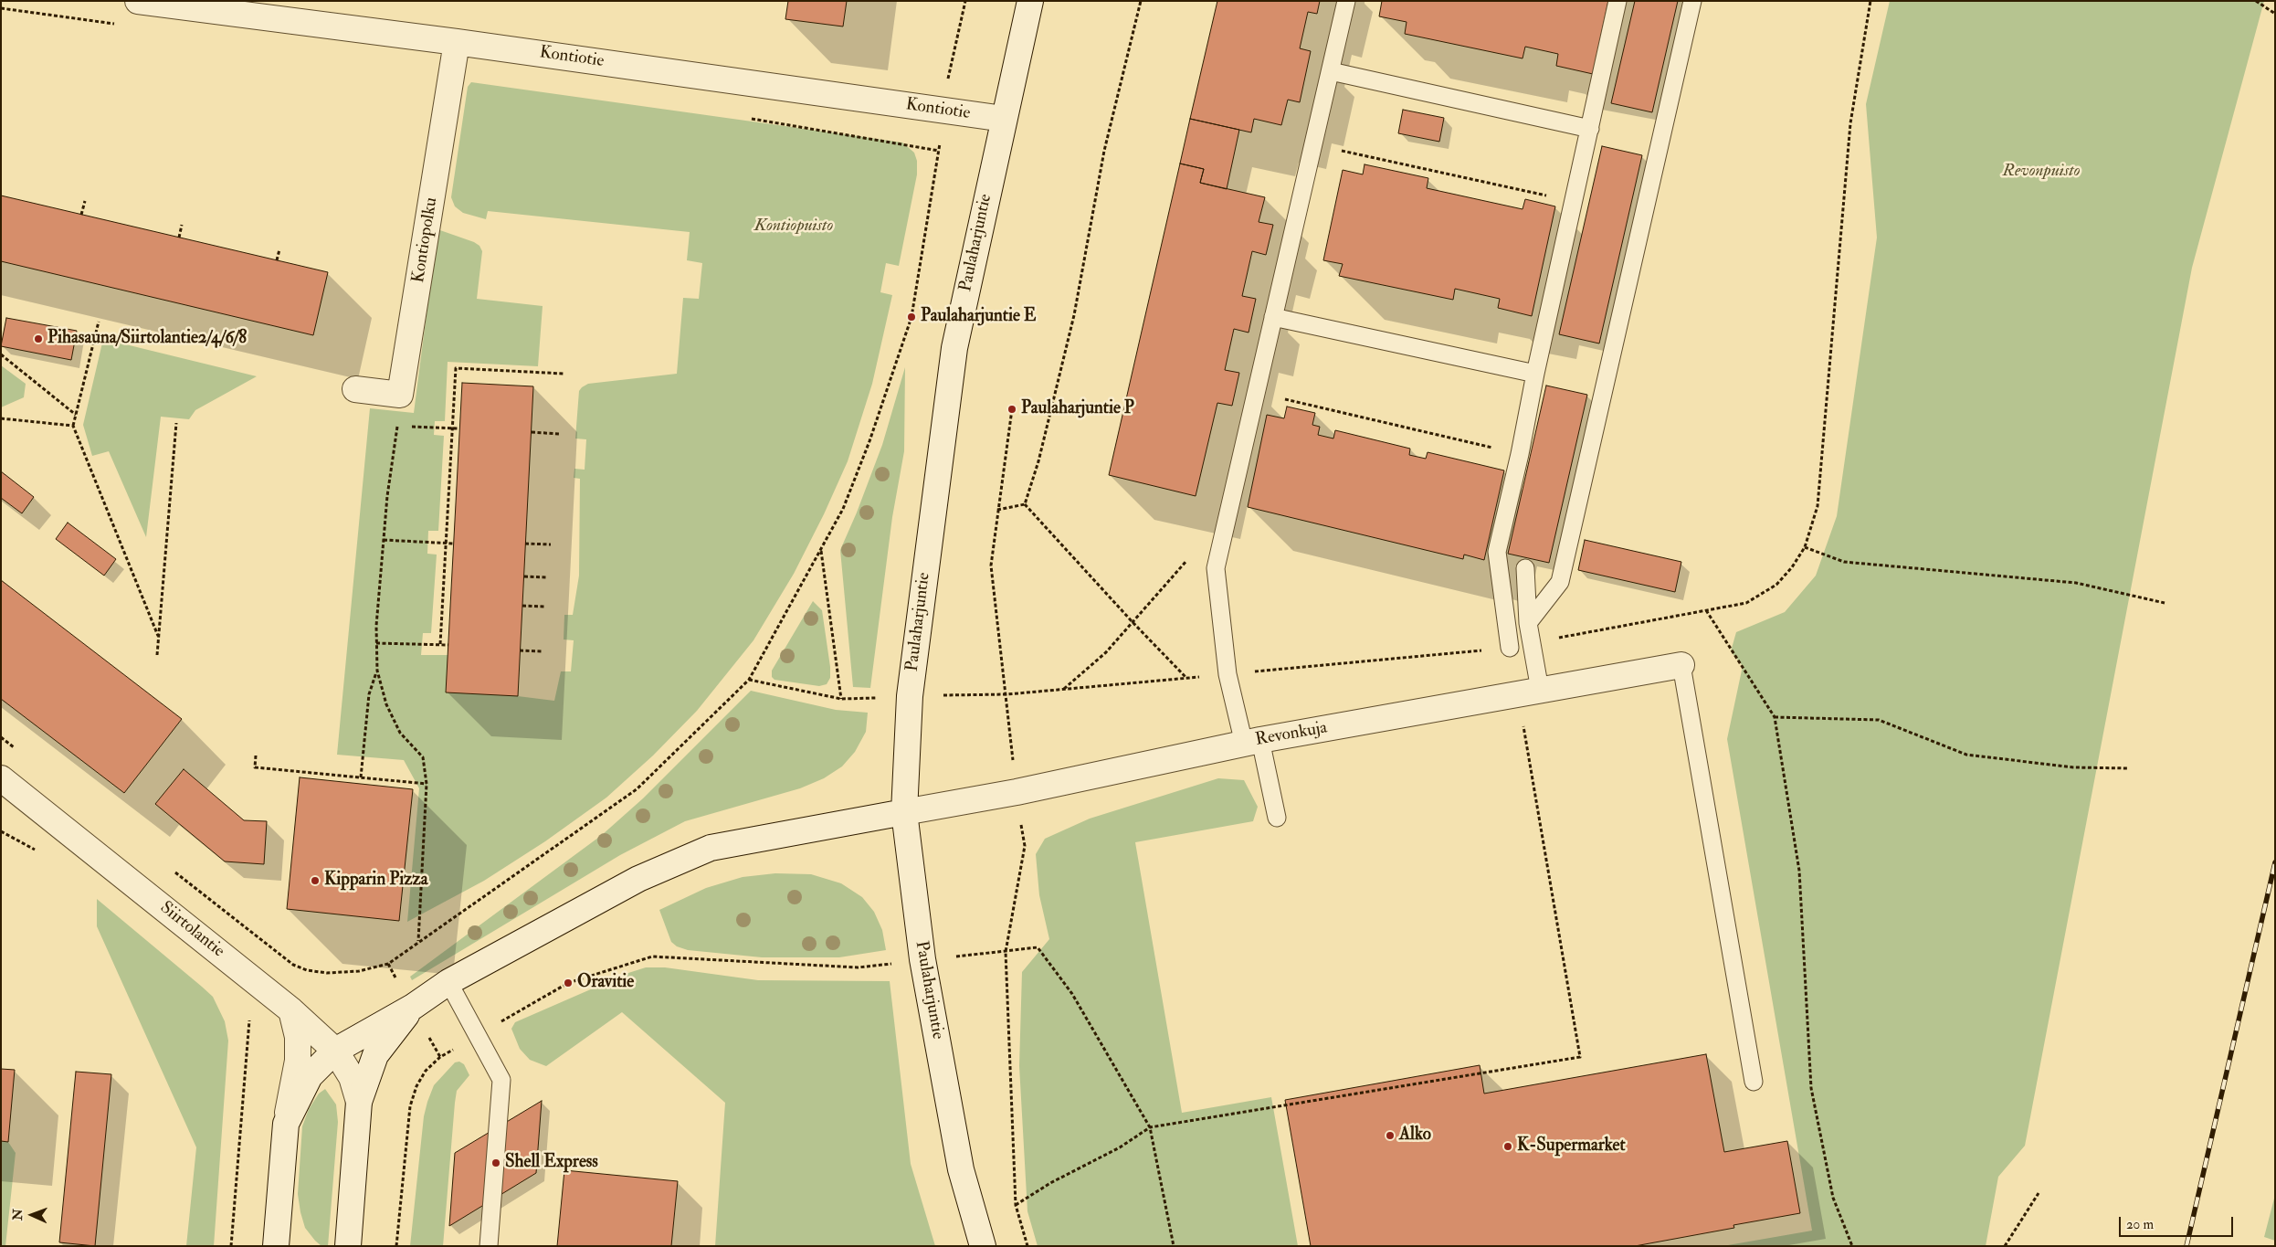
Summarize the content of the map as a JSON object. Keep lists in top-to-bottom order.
{
  "streets": {
    "street": [
      "Kontiotie",
      "Kontiopolku",
      "Paulaharjuntie",
      "Revonkuja",
      "Siirtolantie"
    ]
  },
  "crossings": [
    ["Kontiotie", "Kontiopolku"],
    ["Kontiotie", "Paulaharjuntie"],
    ["Paulaharjuntie", "Revonkuja"]
  ],
  "parks": ["Revonpuisto", "Kontiopuisto"],
  "places": [
    "Paulaharjuntie E",
    "Pihasauna/Siirtolantie2/4/6/8",
    "Paulaharjuntie P",
    "Kipparin Pizza",
    "Oravitie",
    "Alko",
    "K-Supermarket",
    "Shell Express"
  ],
  "scale_bar": "20 m",
  "north": "left"
}
